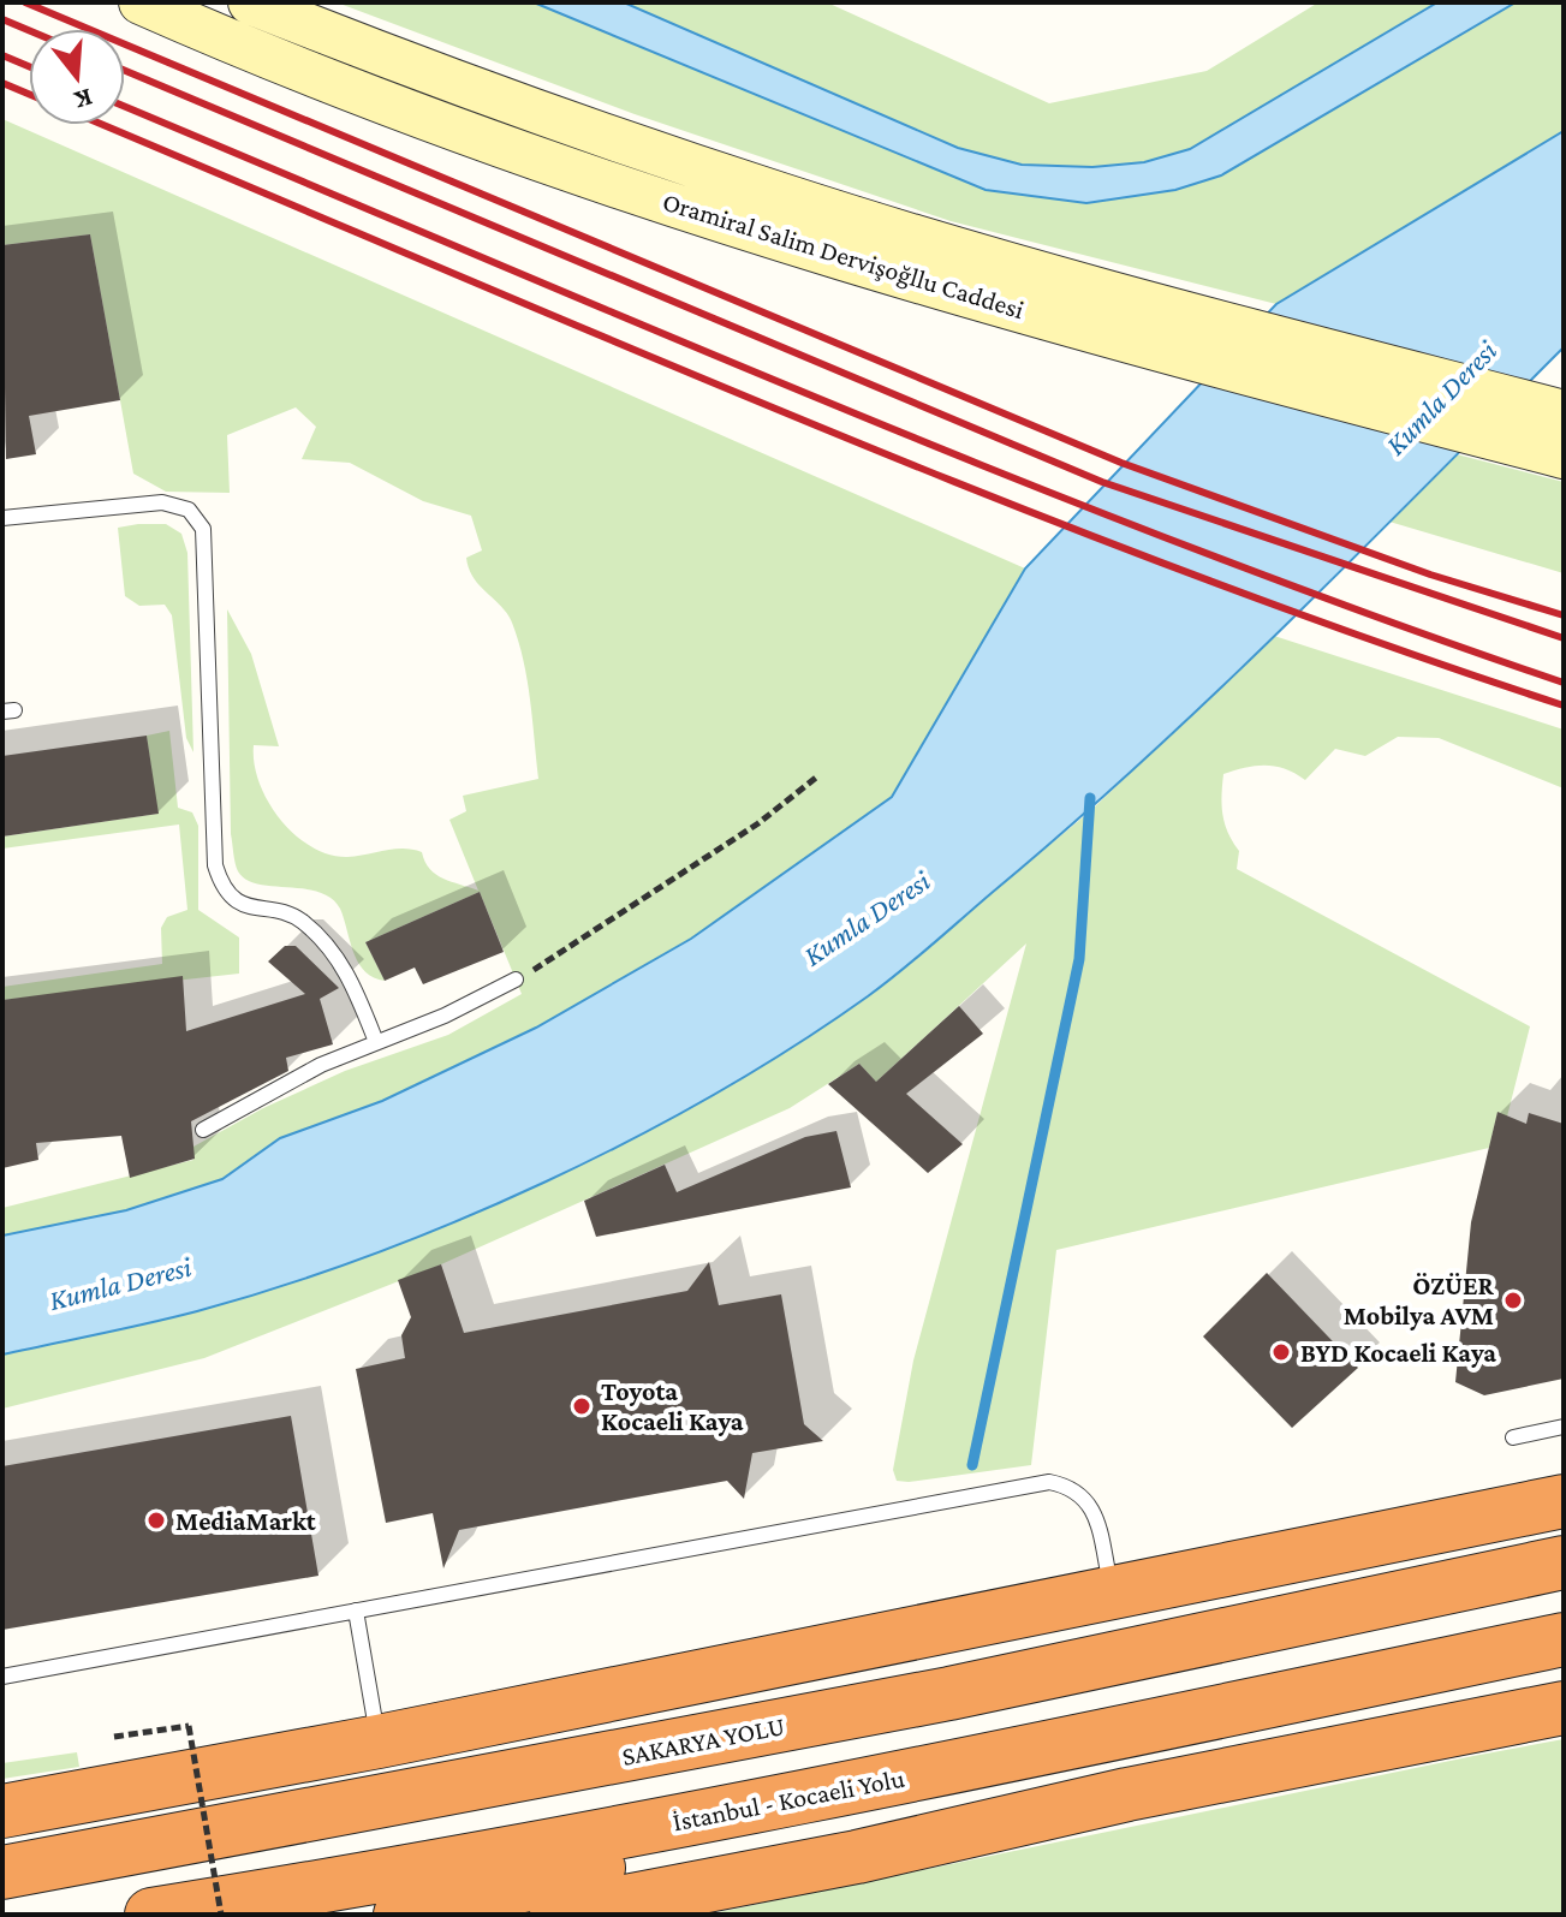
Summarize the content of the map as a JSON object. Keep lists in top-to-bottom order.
{
  "streets": {
    "highway": ["SAKARYA YOLU", "İstanbul - Kocaeli Yolu"],
    "main road": ["Oramiral Salim Dervişoğllu Caddesi"]
  },
  "water": ["Kumla Deresi"],
  "places": [
    "ÖZÜER Mobilya AVM",
    "BYD Kocaeli Kaya",
    "Toyota Kocaeli Kaya",
    "MediaMarkt"
  ],
  "north": "bottom"
}
